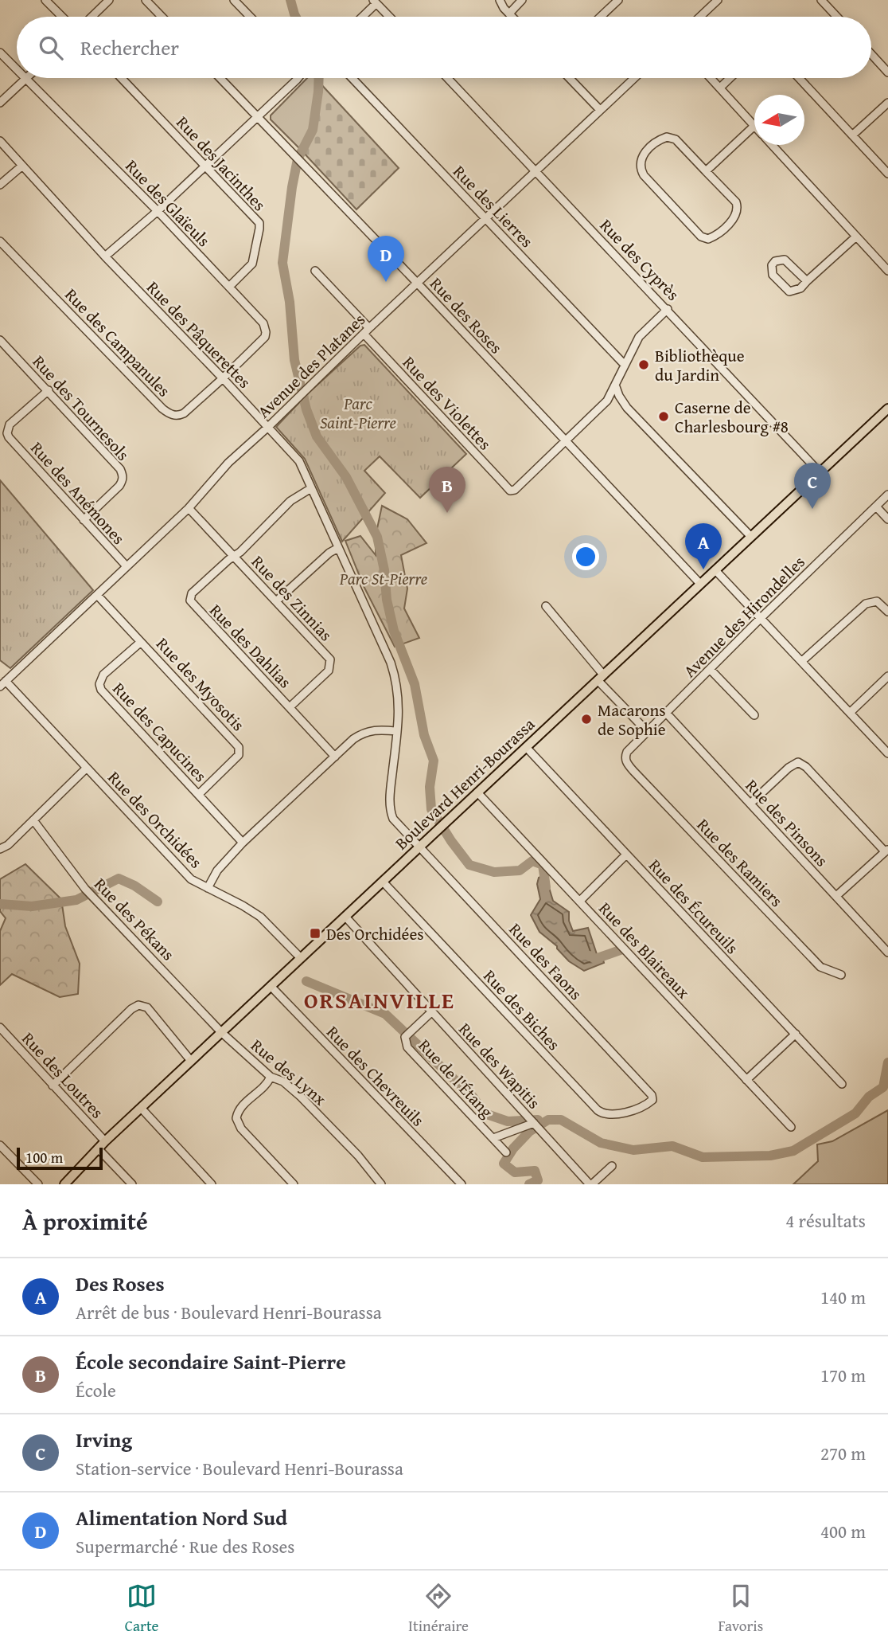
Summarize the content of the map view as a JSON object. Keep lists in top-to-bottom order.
{
  "streets": {
    "main road": ["Boulevard Henri-Bourassa"],
    "street": [
      "Rue des Jacinthes",
      "Rue des Glaïeuls",
      "Rue des Lierres",
      "Rue des Cyprès",
      "Rue des Roses",
      "Rue des Pâquerettes",
      "Rue des Campanules",
      "Avenue des Platanes",
      "Rue des Violettes",
      "Rue des Tournesols",
      "Rue des Anémones",
      "Rue des Zinnias",
      "Avenue des Hirondelles",
      "Rue des Dahlias",
      "Rue des Myosotis",
      "Rue des Capucines",
      "Rue des Orchidées",
      "Rue des Pinsons",
      "Rue des Ramiers",
      "Rue des Écureuils",
      "Rue des Pékans",
      "Rue des Blaireaux",
      "Rue des Faons",
      "Rue des Biches",
      "Rue des Wapitis",
      "Rue des Lynx",
      "Rue des Loutres",
      "Rue des Chevreuils",
      "Rue de l'Étang"
    ]
  },
  "crossings": [
    ["Rue des Jacinthes", "Rue des Glaïeuls"],
    ["Rue des Glaïeuls", "Rue des Pâquerettes"],
    ["Rue des Glaïeuls", "Rue des Campanules"],
    ["Rue des Lierres", "Avenue des Platanes"],
    ["Rue des Cyprès", "Avenue des Platanes"],
    ["Rue des Cyprès", "Boulevard Henri-Bourassa"],
    ["Rue des Roses", "Avenue des Platanes"],
    ["Rue des Roses", "Rue des Violettes"],
    ["Rue des Roses", "Boulevard Henri-Bourassa"],
    ["Rue des Pâquerettes", "Rue des Campanules"],
    ["Rue des Pâquerettes", "Avenue des Platanes"],
    ["Rue des Pâquerettes", "Boulevard Henri-Bourassa"],
    ["Rue des Pâquerettes", "Rue des Faons"],
    ["Avenue des Platanes", "Rue des Violettes"],
    ["Avenue des Platanes", "Rue des Anémones"],
    ["Avenue des Platanes", "Rue des Zinnias"],
    ["Avenue des Platanes", "Rue des Myosotis"],
    ["Avenue des Platanes", "Rue des Orchidées"],
    ["Rue des Tournesols", "Rue des Anémones"],
    ["Rue des Zinnias", "Rue des Dahlias"],
    ["Avenue des Hirondelles", "Rue des Pinsons"],
    ["Avenue des Hirondelles", "Rue des Ramiers"],
    ["Rue des Myosotis", "Rue des Capucines"],
    ["Boulevard Henri-Bourassa", "Rue des Orchidées"],
    ["Boulevard Henri-Bourassa", "Rue des Écureuils"],
    ["Boulevard Henri-Bourassa", "Rue des Pékans"],
    ["Boulevard Henri-Bourassa", "Rue des Blaireaux"],
    ["Boulevard Henri-Bourassa", "Rue des Faons"],
    ["Boulevard Henri-Bourassa", "Rue des Biches"],
    ["Boulevard Henri-Bourassa", "Rue des Wapitis"],
    ["Boulevard Henri-Bourassa", "Rue des Lynx"],
    ["Boulevard Henri-Bourassa", "Rue des Loutres"],
    ["Boulevard Henri-Bourassa", "Rue des Chevreuils"],
    ["Rue des Pékans", "Rue des Lynx"],
    ["Rue des Faons", "Rue des Biches"],
    ["Rue des Wapitis", "Rue de l'Étang"]
  ],
  "districts": ["ORSAINVILLE"],
  "parks": ["Parc Saint-Pierre", "Parc St-Pierre"],
  "places": {
    "other": ["Bibliothèque du Jardin", "Caserne de Charlesbourg #8", "Macarons de Sophie"],
    "transit": ["Des Orchidées"]
  },
  "scale_bar": "100 m",
  "north": "left",
  "page": {
    "search": "Rechercher",
    "pins": [
      "D",
      "C",
      "B",
      "A"
    ],
    "scale": "100 m",
    "heading": ["À proximité", "4 résultats"],
    "list": [
      {
        "mark": "A",
        "name": "Des Roses",
        "note": "Arrêt de bus · Boulevard Henri-Bourassa",
        "value": "140 m"
      },
      {
        "mark": "B",
        "name": "École secondaire Saint-Pierre",
        "note": "École",
        "value": "170 m"
      },
      {
        "mark": "C",
        "name": "Irving",
        "note": "Station-service · Boulevard Henri-Bourassa",
        "value": "270 m"
      },
      {
        "mark": "D",
        "name": "Alimentation Nord Sud",
        "note": "Supermarché · Rue des Roses",
        "value": "400 m"
      }
    ],
    "nav": ["Carte", "Itinéraire", "Favoris"]
  }
}
